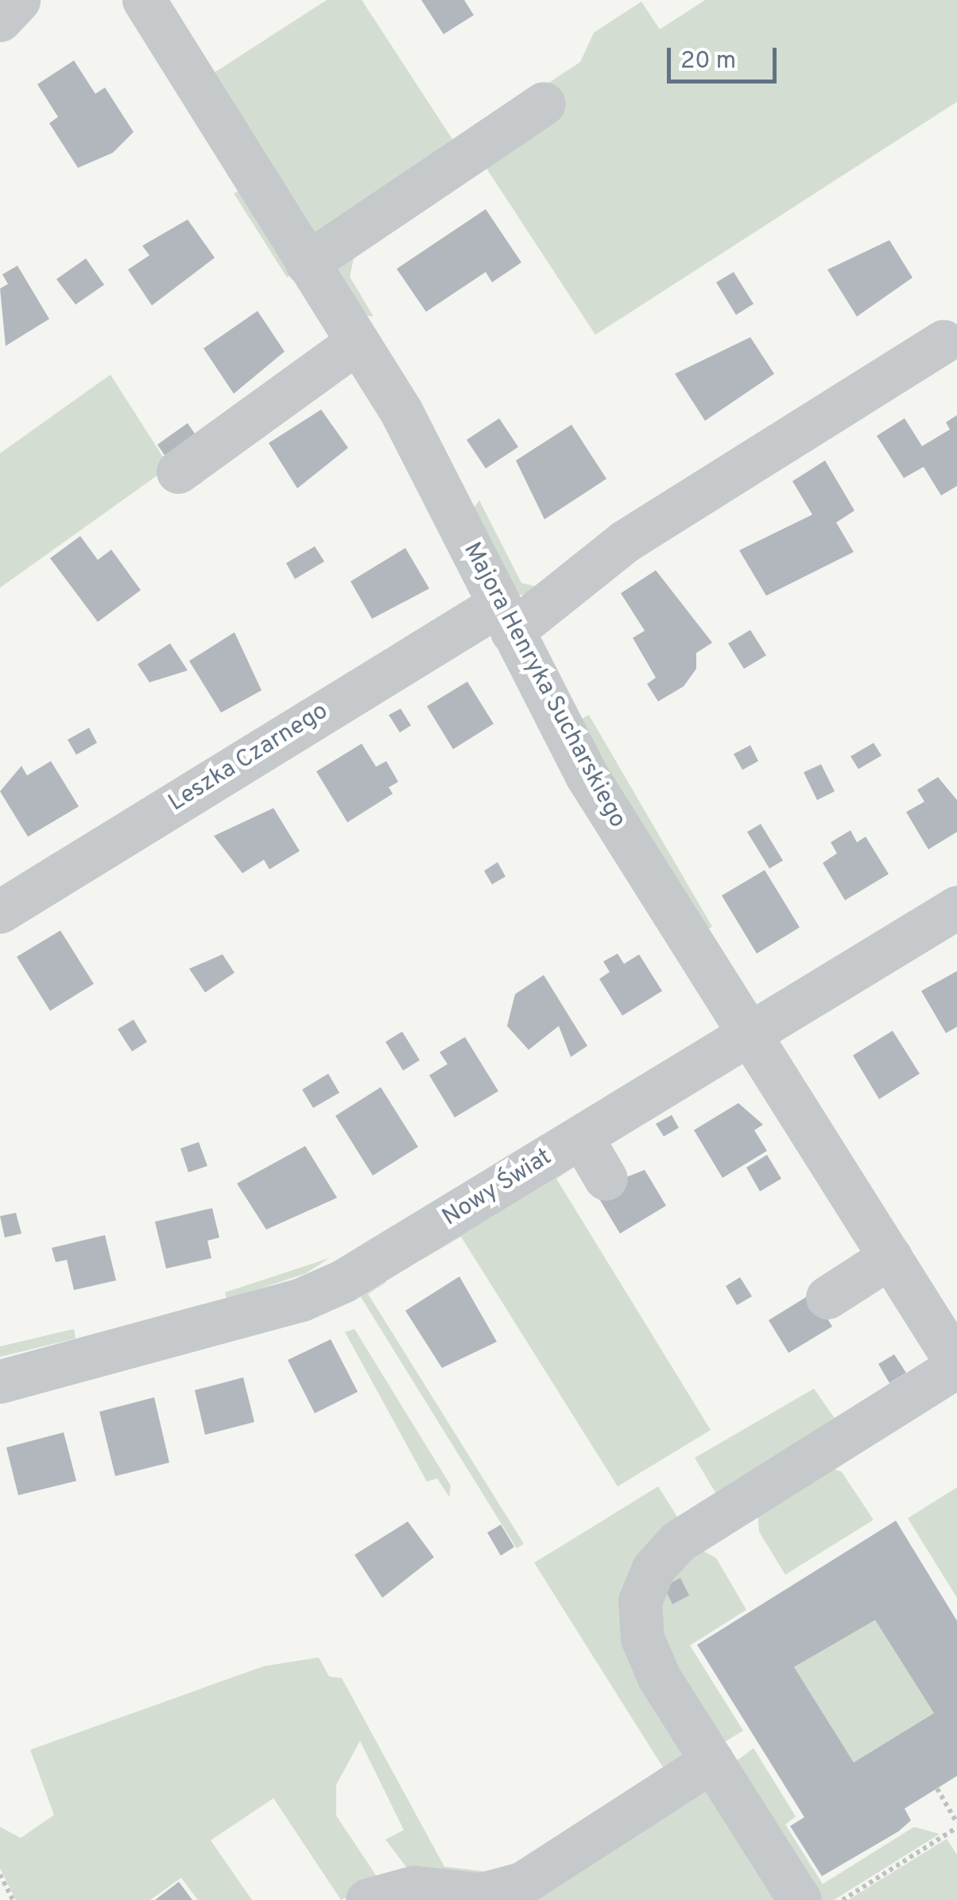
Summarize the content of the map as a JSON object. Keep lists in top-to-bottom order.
{
  "streets": {
    "street": ["Majora Henryka Sucharskiego", "Leszka Czarnego", "Nowy Świat"]
  },
  "crossings": [
    ["Majora Henryka Sucharskiego", "Leszka Czarnego"],
    ["Majora Henryka Sucharskiego", "Nowy Świat"]
  ],
  "scale_bar": "20 m"
}
